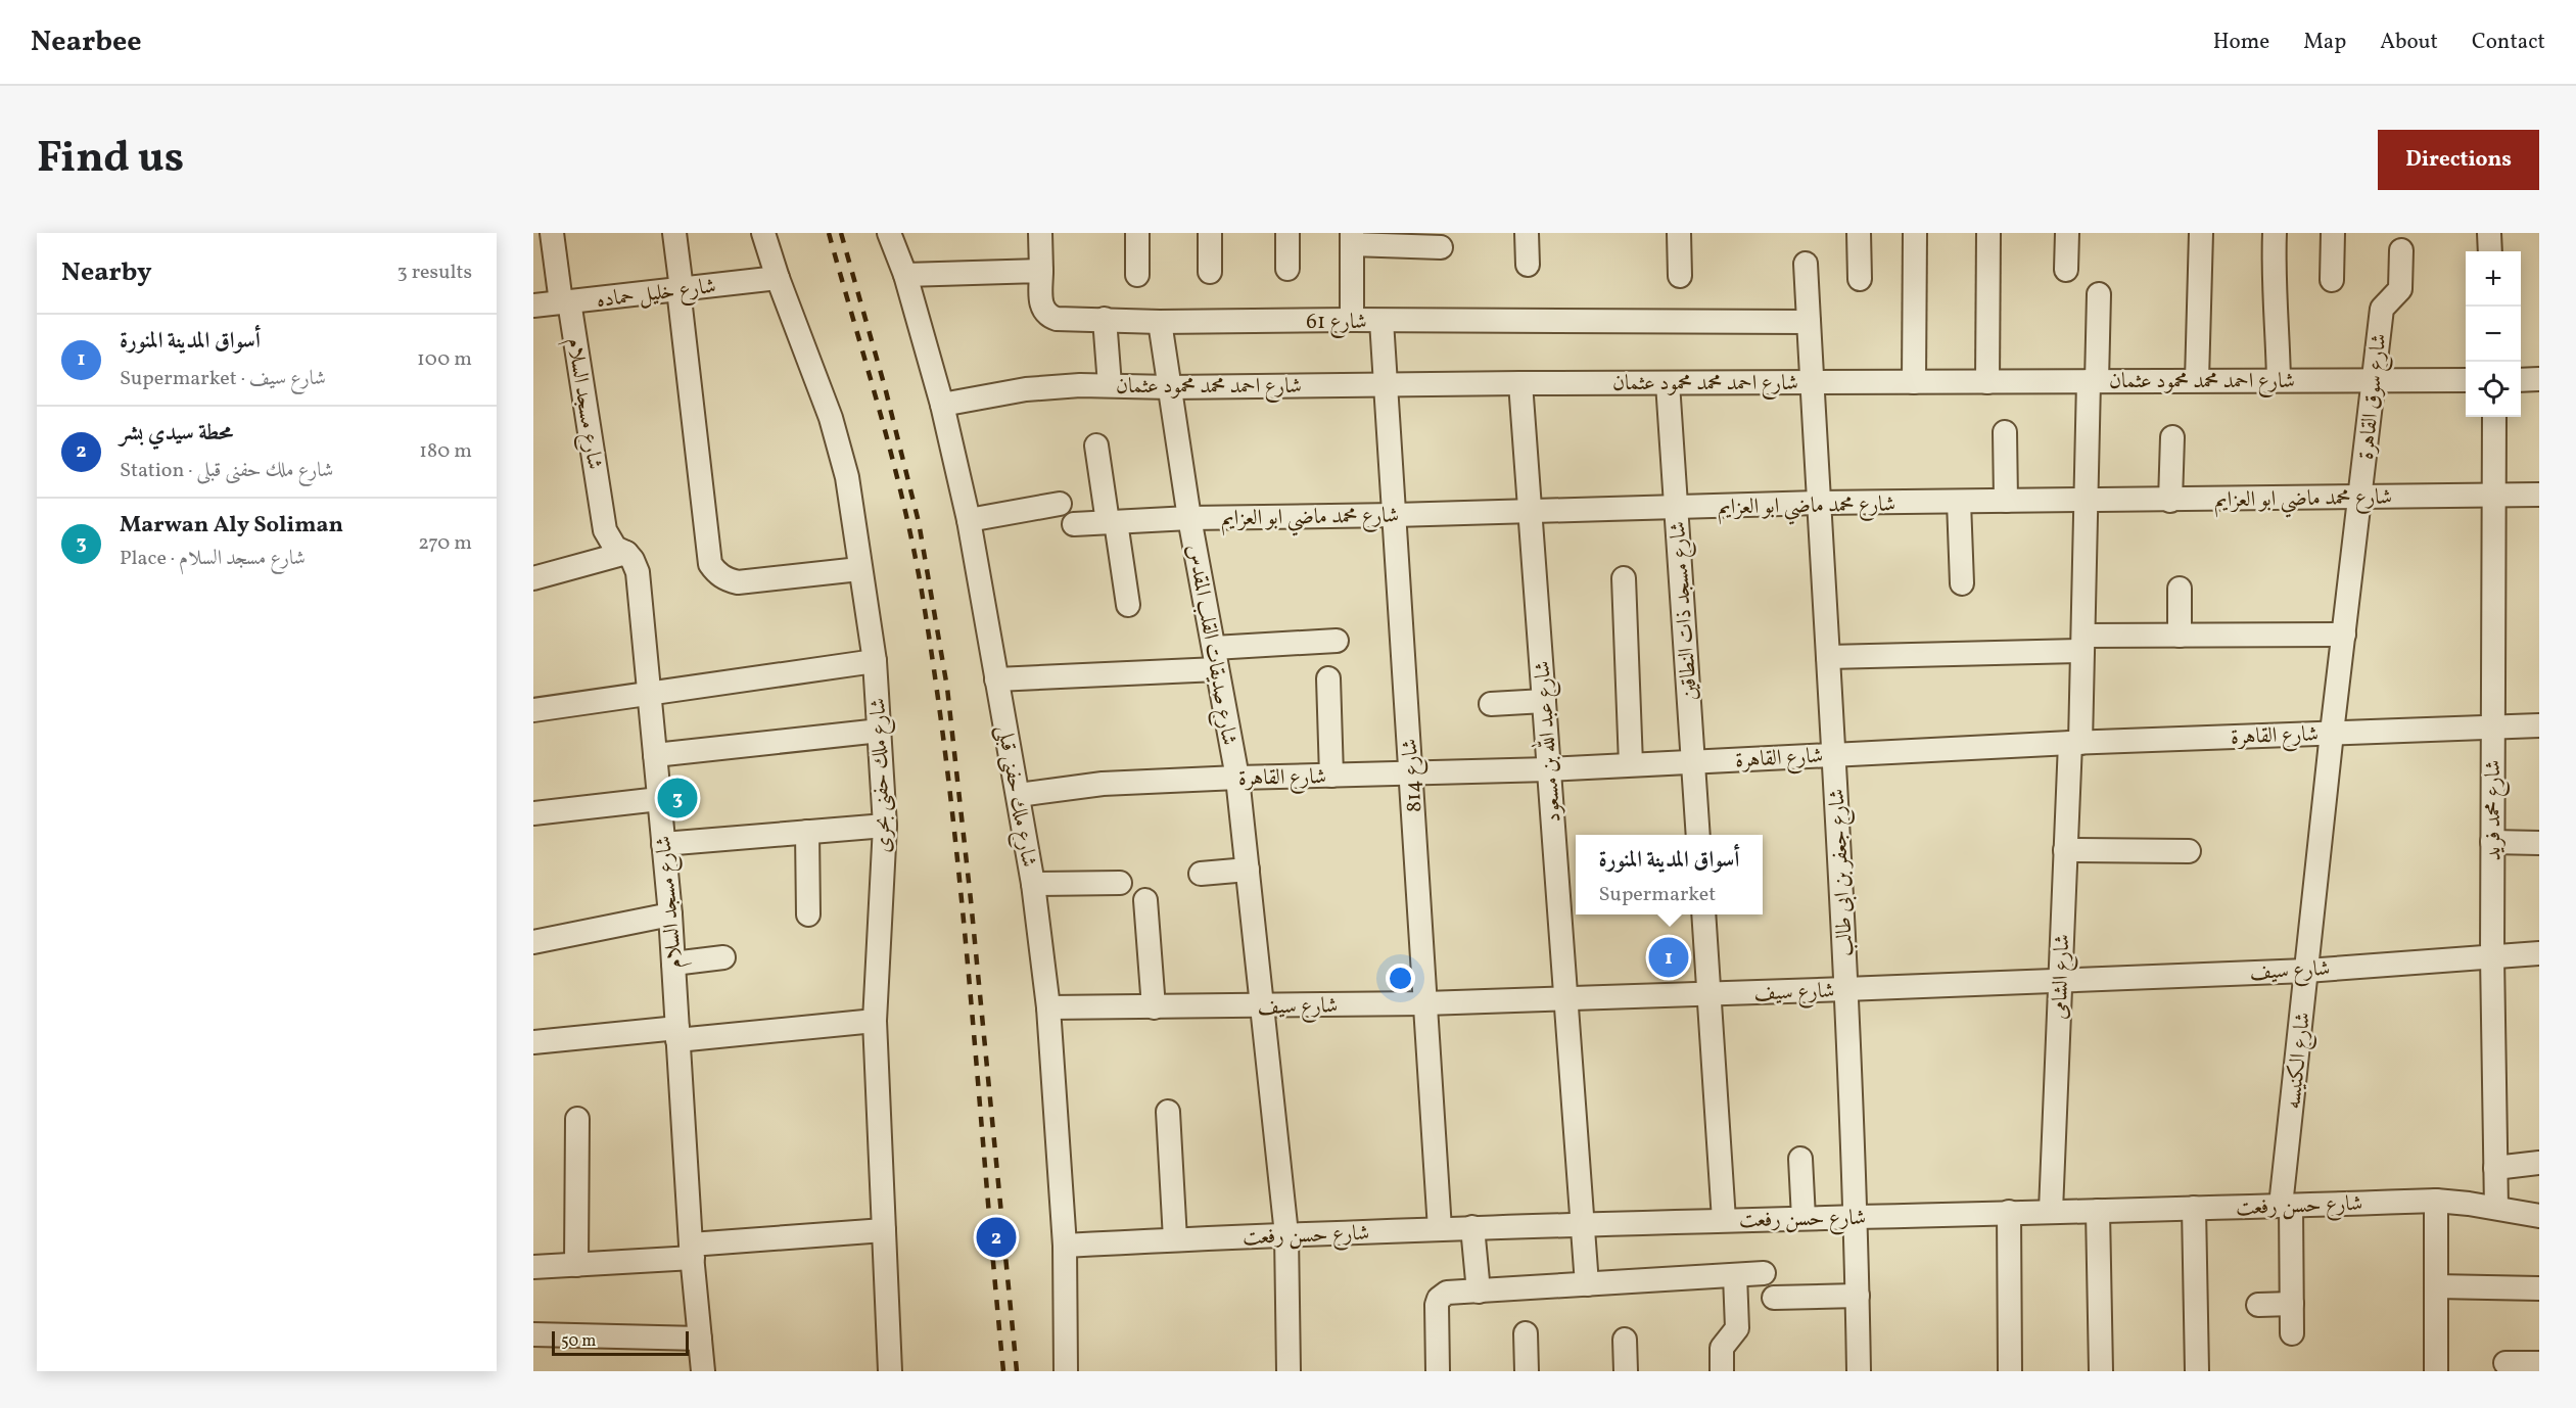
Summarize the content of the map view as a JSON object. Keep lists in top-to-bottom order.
{
  "streets": {
    "street": [
      "شارع خليل حماده",
      "شارع 61",
      "شارع احمد محمد محمود عثمان",
      "شارع سوق القاهرة",
      "شارع مسجد السلام",
      "شارع محمد ماضي ابو العزايم",
      "شارع مسجد ذات النطاقين",
      "شارع صديقات القلب المقدس",
      "شارع القاهرة",
      "شارع عبد الله بن مسعود",
      "شارع ملك حفنى بحرى",
      "شارع 814",
      "شارع ملك حفنى قبلى",
      "شارع محمد فريد",
      "شارع جعفر بن ابى طالب",
      "شارع سيف",
      "شارع الشامى",
      "شارع الكنيسه",
      "شارع حسن رفعت"
    ]
  },
  "crossings": [
    ["شارع خليل حماده", "شارع مسجد السلام"],
    ["شارع خليل حماده", "شارع ملك حفنى بحرى"],
    ["شارع 61", "شارع صديقات القلب المقدس"],
    ["شارع 61", "شارع 814"],
    ["شارع 61", "شارع جعفر بن ابى طالب"],
    ["شارع احمد محمد محمود عثمان", "شارع سوق القاهرة"],
    ["شارع احمد محمد محمود عثمان", "شارع مسجد ذات النطاقين"],
    ["شارع احمد محمد محمود عثمان", "شارع صديقات القلب المقدس"],
    ["شارع احمد محمد محمود عثمان", "شارع عبد الله بن مسعود"],
    ["شارع احمد محمد محمود عثمان", "شارع 814"],
    ["شارع احمد محمد محمود عثمان", "شارع ملك حفنى قبلى"],
    ["شارع احمد محمد محمود عثمان", "شارع جعفر بن ابى طالب"],
    ["شارع احمد محمد محمود عثمان", "شارع الشامى"],
    ["شارع سوق القاهرة", "شارع محمد ماضي ابو العزايم"],
    ["شارع سوق القاهرة", "شارع القاهرة"],
    ["شارع سوق القاهرة", "شارع الكنيسه"],
    ["شارع محمد ماضي ابو العزايم", "شارع مسجد ذات النطاقين"],
    ["شارع محمد ماضي ابو العزايم", "شارع صديقات القلب المقدس"],
    ["شارع محمد ماضي ابو العزايم", "شارع عبد الله بن مسعود"],
    ["شارع محمد ماضي ابو العزايم", "شارع 814"],
    ["شارع محمد ماضي ابو العزايم", "شارع محمد فريد"],
    ["شارع محمد ماضي ابو العزايم", "شارع جعفر بن ابى طالب"],
    ["شارع محمد ماضي ابو العزايم", "شارع الشامى"],
    ["شارع مسجد ذات النطاقين", "شارع القاهرة"],
    ["شارع صديقات القلب المقدس", "شارع القاهرة"],
    ["شارع صديقات القلب المقدس", "شارع سيف"],
    ["شارع صديقات القلب المقدس", "شارع حسن رفعت"],
    ["شارع القاهرة", "شارع عبد الله بن مسعود"],
    ["شارع القاهرة", "شارع 814"],
    ["شارع القاهرة", "شارع ملك حفنى قبلى"],
    ["شارع القاهرة", "شارع محمد فريد"],
    ["شارع القاهرة", "شارع جعفر بن ابى طالب"],
    ["شارع القاهرة", "شارع الشامى"],
    ["شارع القاهرة", "شارع الكنيسه"],
    ["شارع عبد الله بن مسعود", "شارع سيف"],
    ["شارع عبد الله بن مسعود", "شارع حسن رفعت"],
    ["شارع 814", "شارع سيف"],
    ["شارع 814", "شارع حسن رفعت"],
    ["شارع ملك حفنى قبلى", "شارع سيف"],
    ["شارع ملك حفنى قبلى", "شارع حسن رفعت"],
    ["شارع محمد فريد", "شارع سيف"],
    ["شارع محمد فريد", "شارع حسن رفعت"],
    ["شارع جعفر بن ابى طالب", "شارع سيف"],
    ["شارع جعفر بن ابى طالب", "شارع حسن رفعت"],
    ["شارع سيف", "شارع الشامى"],
    ["شارع سيف", "شارع الكنيسه"],
    ["شارع الشامى", "شارع حسن رفعت"],
    ["شارع الكنيسه", "شارع حسن رفعت"]
  ],
  "scale_bar": "50 m",
  "page": {
    "header": "Nearbee",
    "nav": [
      "Home",
      "Map",
      "About",
      "Contact"
    ],
    "title": "Find us",
    "buttons": "Directions",
    "heading": ["Nearby", "3 results"],
    "map_buttons": ["+", "−"],
    "list": [
      {
        "mark": "1",
        "name": "أسواق المدينة المنورة",
        "note": "Supermarket · شارع سيف",
        "value": "100 m"
      },
      {
        "mark": "2",
        "name": "محطة سيدي بشر",
        "note": "Station · شارع ملك حفنى قبلى",
        "value": "180 m"
      },
      {
        "mark": "3",
        "name": "Marwan Aly Soliman",
        "note": "Place · شارع مسجد السلام",
        "value": "270 m"
      }
    ],
    "pins": ["3", "1", "2"],
    "popup": ["أسواق المدينة المنورة", "Supermarket"],
    "scale": "50 m"
  }
}
